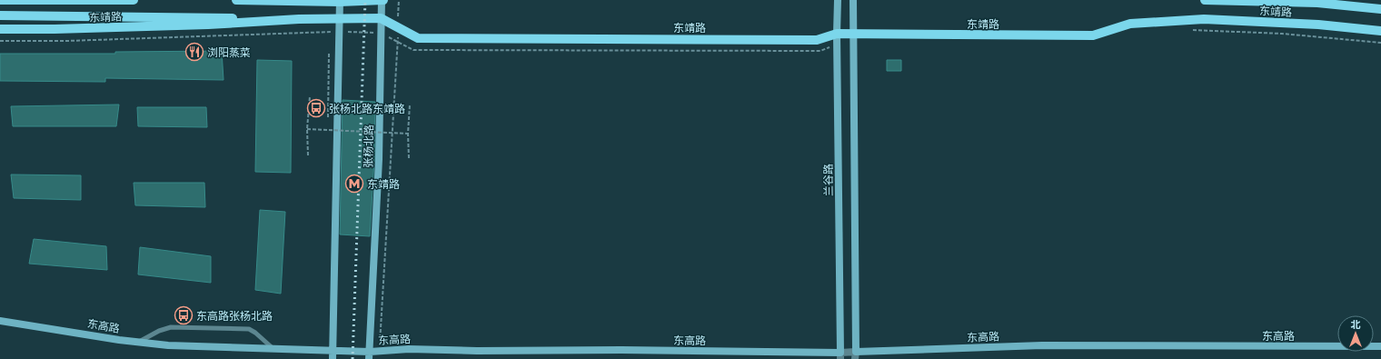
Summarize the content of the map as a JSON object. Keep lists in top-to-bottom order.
{
  "streets": {
    "main road": ["东靖路"],
    "street": ["张杨北路", "兰谷路", "东高路"]
  },
  "crossings": [
    ["东靖路", "张杨北路"],
    ["东靖路", "兰谷路"],
    ["张杨北路", "东高路"],
    ["兰谷路", "东高路"]
  ],
  "places": {
    "restaurant": ["浏阳蒸菜"],
    "bus stop": ["张杨北路东靖路", "东高路张杨北路"],
    "metro station": ["东靖路"]
  },
  "north": "top"
}
